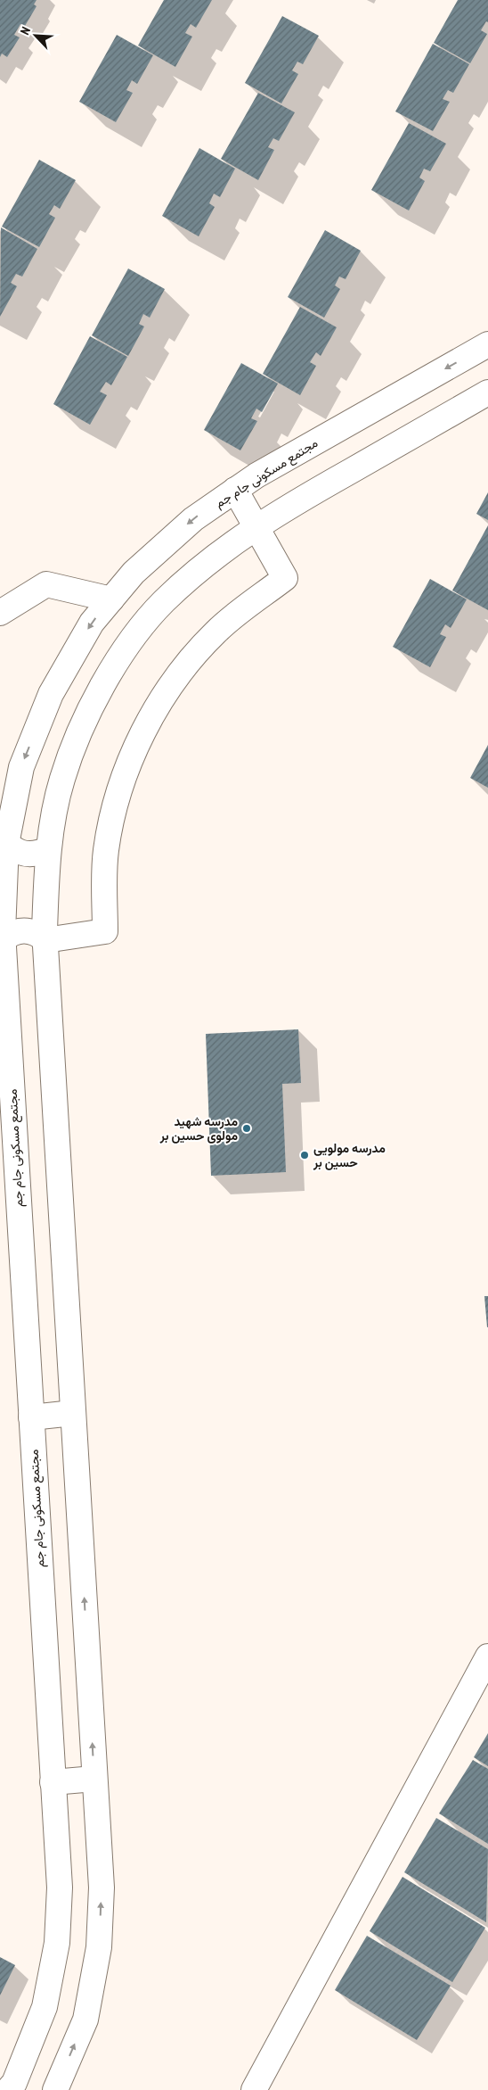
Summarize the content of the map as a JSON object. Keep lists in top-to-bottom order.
{
  "streets": {
    "street": ["مجتمع مسکونی جام جم"]
  },
  "places": ["مدرسه شهید مولوی حسین بر", "مدرسه مولویی حسین بر"],
  "north": "top left"
}
